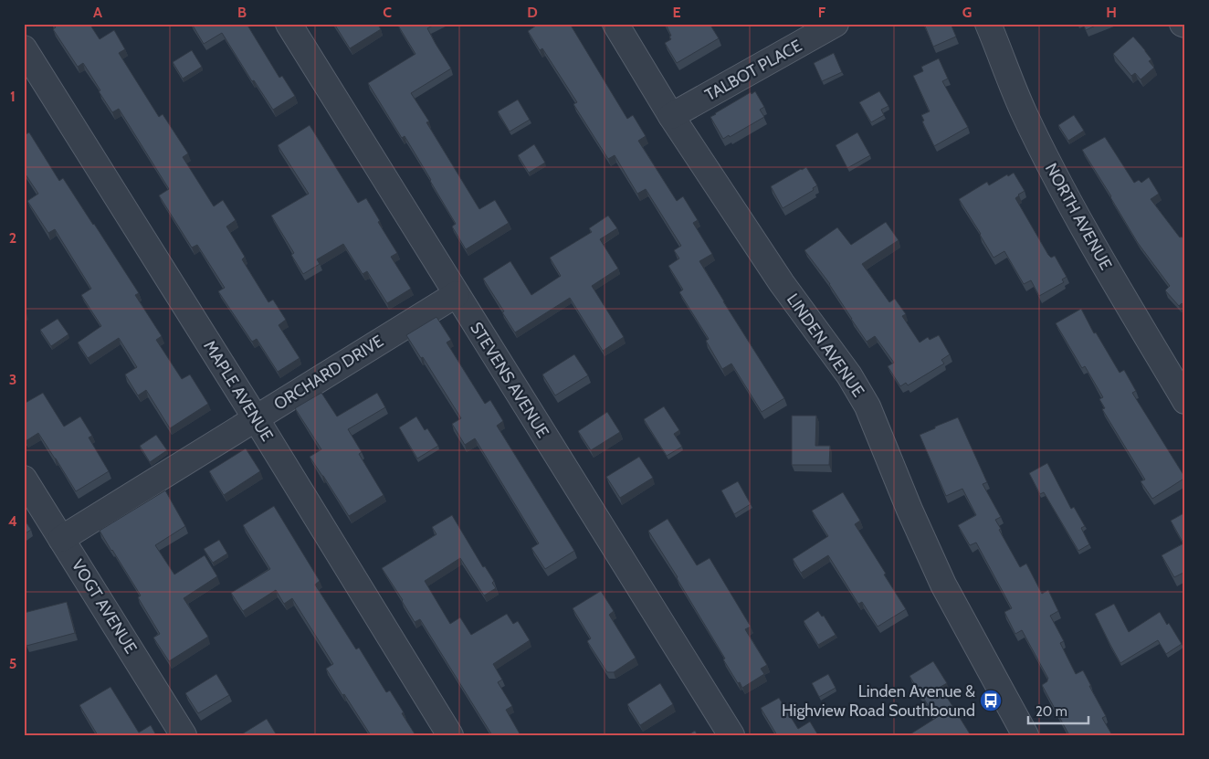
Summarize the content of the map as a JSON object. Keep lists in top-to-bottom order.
{
  "streets": {
    "street": [
      "TALBOT PLACE",
      "NORTH AVENUE",
      "LINDEN AVENUE",
      "ORCHARD DRIVE",
      "STEVENS AVENUE",
      "MAPLE AVENUE",
      "VOGT AVENUE"
    ]
  },
  "crossings": [
    ["TALBOT PLACE", "LINDEN AVENUE"],
    ["ORCHARD DRIVE", "STEVENS AVENUE"],
    ["ORCHARD DRIVE", "MAPLE AVENUE"],
    ["ORCHARD DRIVE", "VOGT AVENUE"]
  ],
  "places": {
    "bus stop": ["Linden Avenue & Highview Road Southbound"]
  },
  "scale_bar": "20 m",
  "grid": {
    "columns": [
      "A",
      "B",
      "C",
      "D",
      "E",
      "F",
      "G",
      "H"
    ],
    "rows": [
      "1",
      "2",
      "3",
      "4",
      "5"
    ]
  }
}
